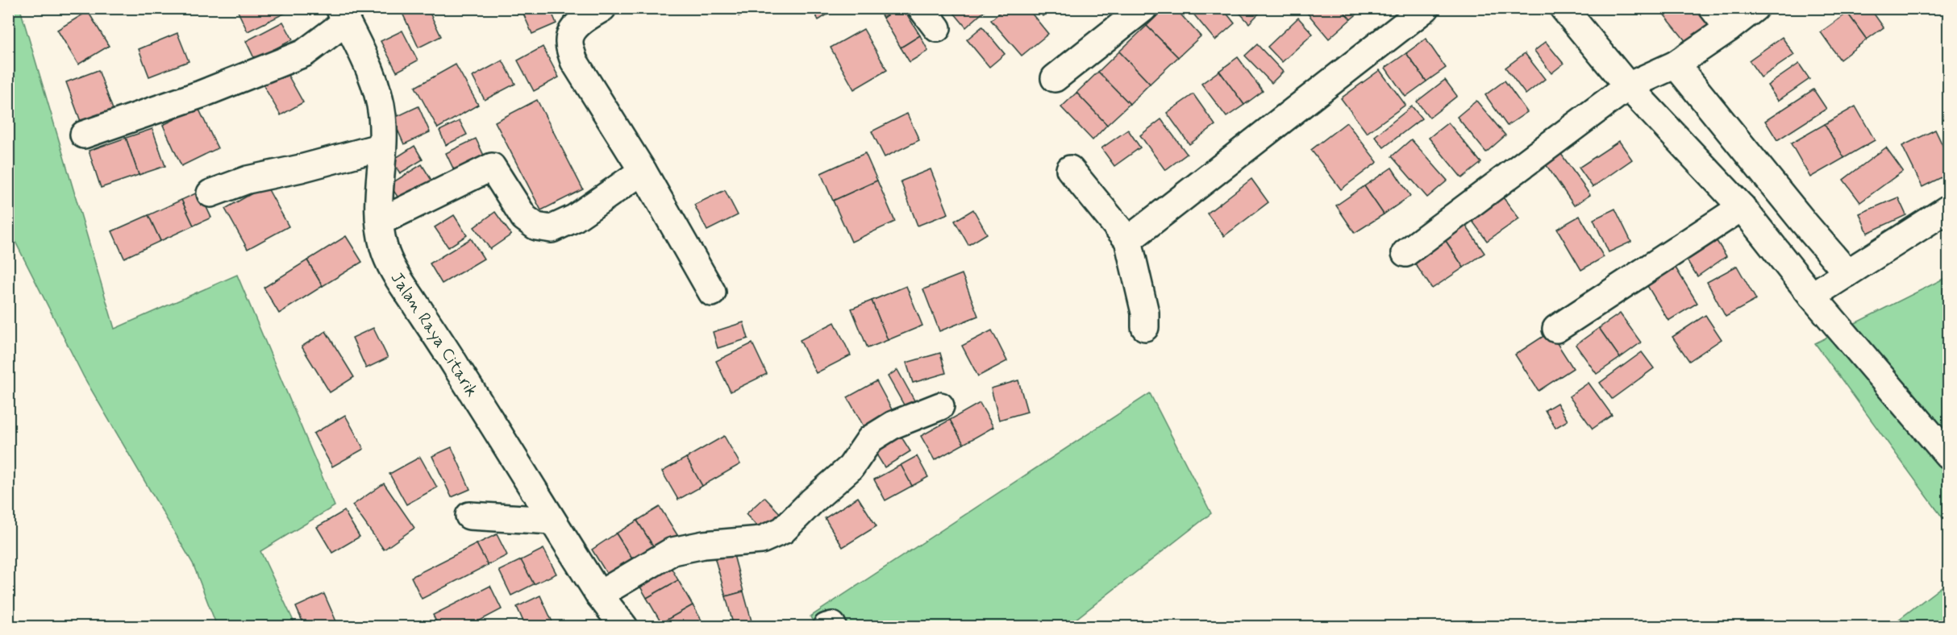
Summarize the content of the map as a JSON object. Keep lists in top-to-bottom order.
{
  "streets": {
    "street": ["Jalan Raya Citarik"]
  }
}
